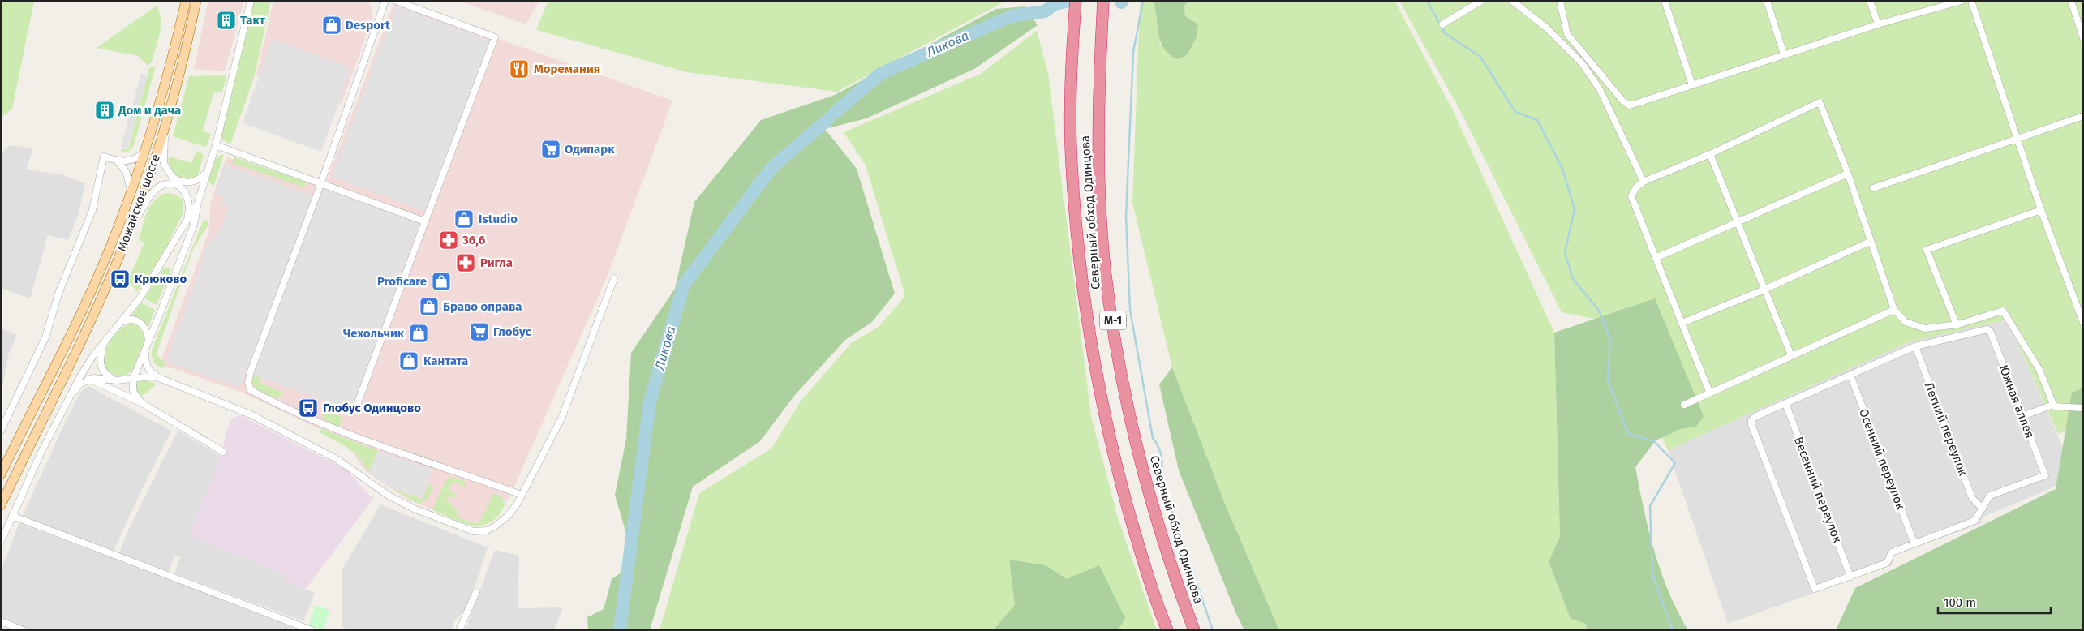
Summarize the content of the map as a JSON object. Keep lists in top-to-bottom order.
{
  "streets": {
    "highway": ["Северный обход Одинцова", "М-1"],
    "main road": ["Можайское шоссе"],
    "street": [
      "Южная аллея",
      "Летний переулок",
      "Осенний переулок",
      "Весенний переулок"
    ]
  },
  "crossings": [
    ["Южная аллея", "Летний переулок"]
  ],
  "water": ["Ликова"],
  "places": {
    "building": ["Такт", "Дом и дача"],
    "shop": [
      "Desport",
      "Istudio",
      "Proficare",
      "Браво оправа",
      "Чехольчик",
      "Кантата"
    ],
    "restaurant": ["Моремания"],
    "supermarket": ["Одипарк", "Глобус"],
    "pharmacy": ["36,6", "Ригла"],
    "bus stop": ["Крюково", "Глобус Одинцово"]
  },
  "scale_bar": "100 m"
}
